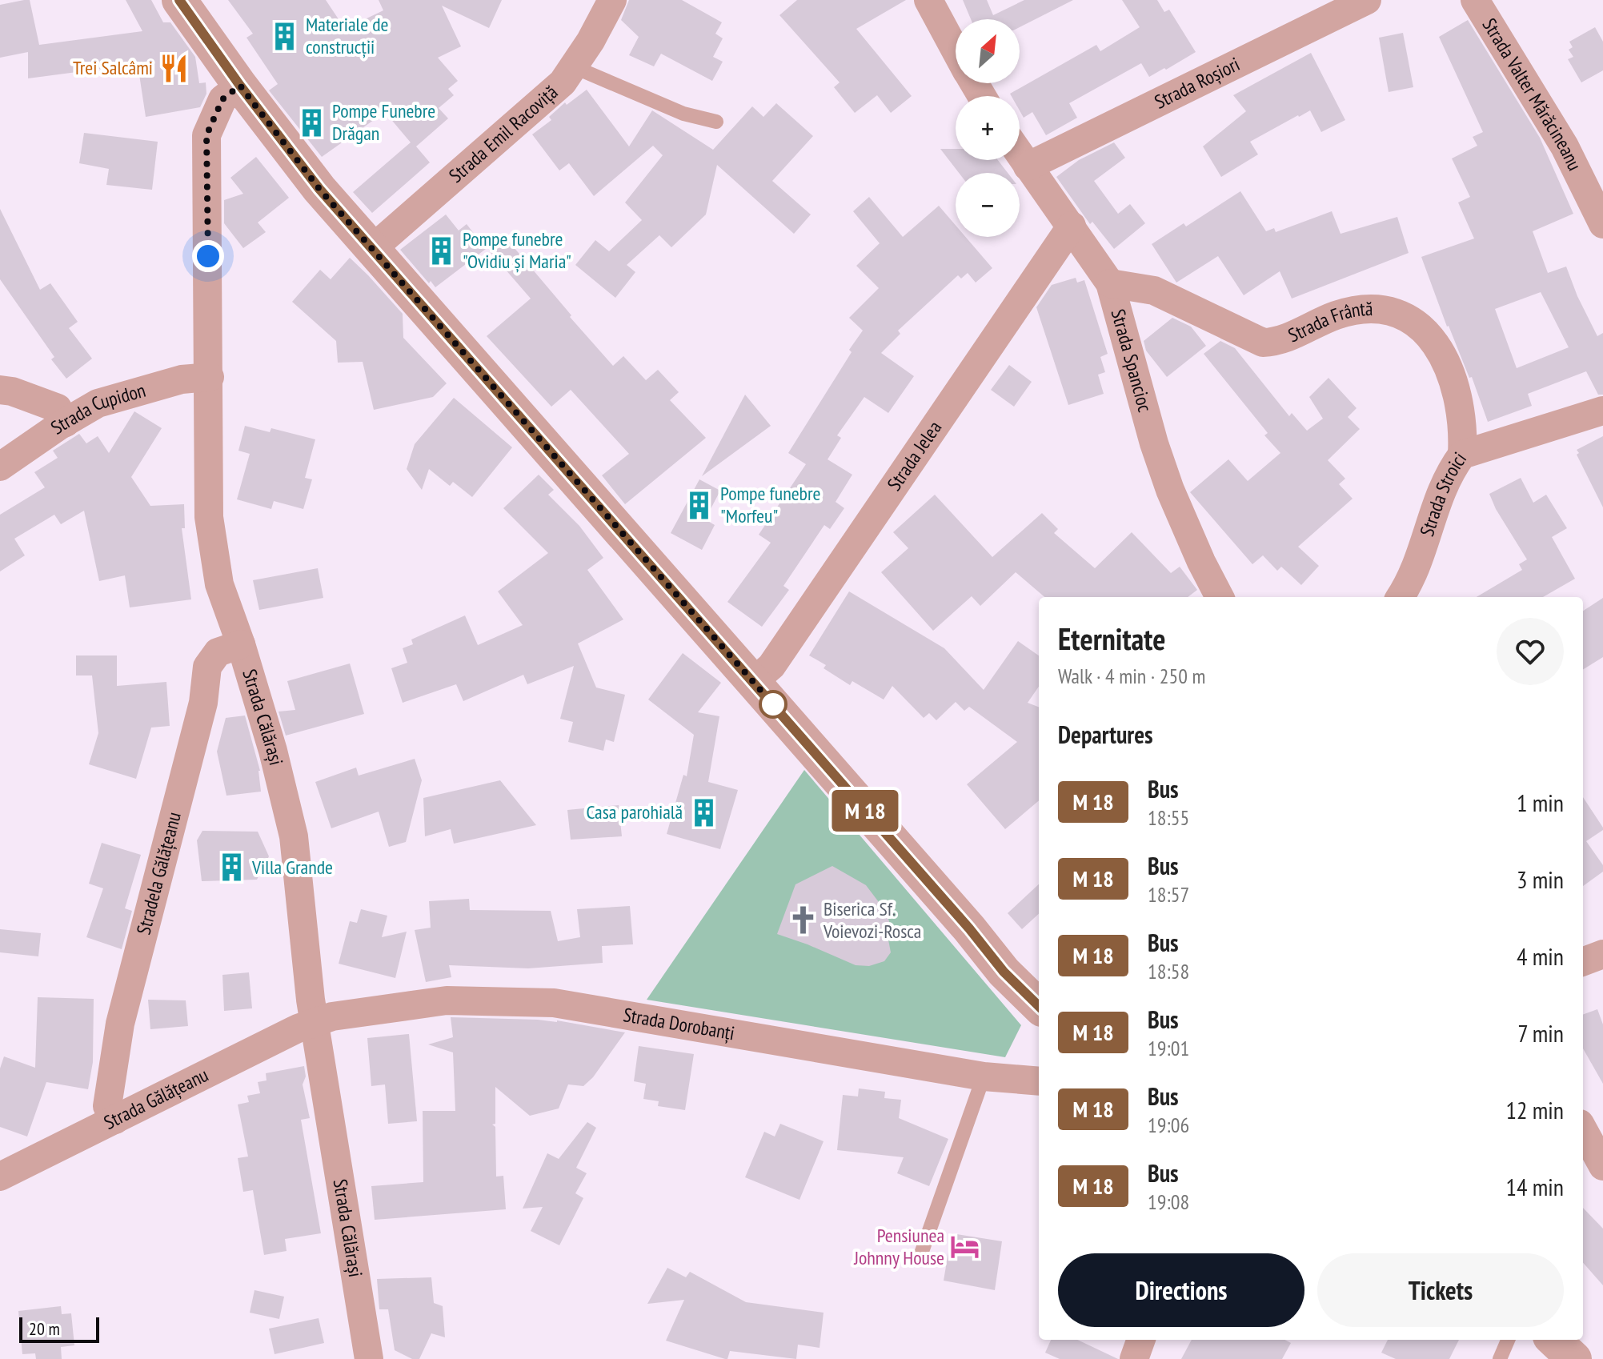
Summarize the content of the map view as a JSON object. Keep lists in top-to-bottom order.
{
  "streets": {
    "street": [
      "Strada Roșiori",
      "Strada Valter Mărăcineanu",
      "Strada Emil Racoviță",
      "Strada Frântă",
      "Strada Spancioc",
      "Strada Cupidon",
      "Strada Jelea",
      "Strada Stroici",
      "Strada Călărași",
      "Stradela Gălățeanu",
      "Strada Dorobanți",
      "Strada Gălățeanu"
    ]
  },
  "crossings": [
    ["Strada Roșiori", "Strada Spancioc"],
    ["Strada Frântă", "Strada Spancioc"],
    ["Strada Frântă", "Strada Stroici"],
    ["Strada Spancioc", "Strada Jelea"],
    ["Strada Cupidon", "Strada Călărași"],
    ["Strada Călărași", "Stradela Gălățeanu"],
    ["Strada Călărași", "Strada Dorobanți"],
    ["Strada Călărași", "Strada Gălățeanu"],
    ["Stradela Gălățeanu", "Strada Gălățeanu"],
    ["Strada Dorobanți", "Strada Gălățeanu"]
  ],
  "places": {
    "building": [
      "Materiale de construcții",
      "Pompe Funebre Drăgan",
      "Pompe funebre \"Ovidiu și Maria\"",
      "Pompe funebre \"Morfeu\"",
      "Casa parohială",
      "Villa Grande"
    ],
    "restaurant": ["Trei Salcâmi"],
    "church": ["Biserica Sf. Voievozi-Rosca"],
    "hotel": ["Pensiunea Johnny House"]
  },
  "scale_bar": "20 m",
  "north": "top right",
  "page": {
    "on_map": "M 18",
    "map_buttons": ["+", "−"],
    "heading": [
      ["Eternitate", "Walk · 4 min · 250 m"],
      "Departures"
    ],
    "list": [
      {
        "mark": "M 18",
        "name": "Bus",
        "note": "18:55",
        "value": "1 min"
      },
      {
        "mark": "M 18",
        "name": "Bus",
        "note": "18:57",
        "value": "3 min"
      },
      {
        "mark": "M 18",
        "name": "Bus",
        "note": "18:58",
        "value": "4 min"
      },
      {
        "mark": "M 18",
        "name": "Bus",
        "note": "19:01",
        "value": "7 min"
      },
      {
        "mark": "M 18",
        "name": "Bus",
        "note": "19:06",
        "value": "12 min"
      },
      {
        "mark": "M 18",
        "name": "Bus",
        "note": "19:08",
        "value": "14 min"
      }
    ],
    "buttons": ["Directions", "Tickets"],
    "scale": "20 m"
  }
}
